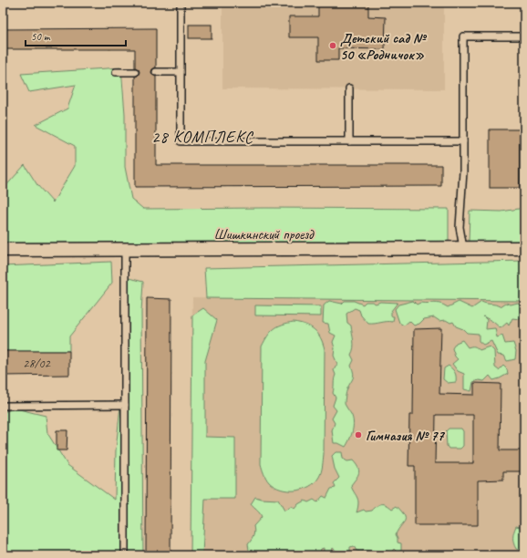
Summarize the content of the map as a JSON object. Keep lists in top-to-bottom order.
{
  "streets": {
    "street": ["Шишкинский проезд"]
  },
  "districts": ["28 КОМПЛЕКС"],
  "places": ["Детский сад № 50 «Родничок»", "Гимназия № 77"],
  "house_numbers": ["28/02"],
  "scale_bar": "50 m"
}
